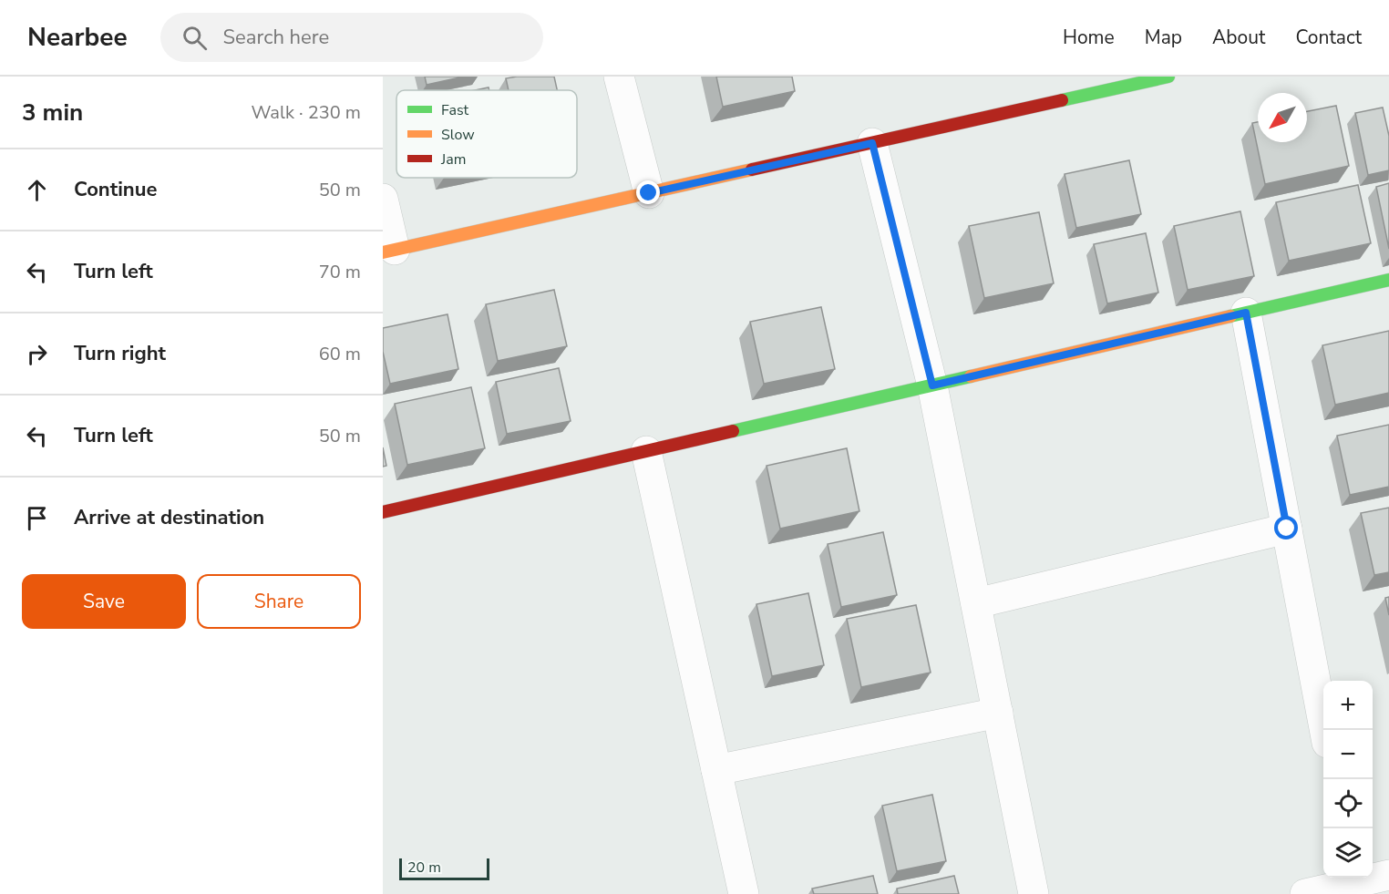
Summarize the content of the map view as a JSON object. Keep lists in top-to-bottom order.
{
  "legend": ["Fast", "Slow", "Jam"],
  "scale_bar": "20 m",
  "north": "bottom left",
  "page": {
    "header": "Nearbee",
    "search": "Search here",
    "nav": [
      "Home",
      "Map",
      "About",
      "Contact"
    ],
    "heading": ["3 min", "Walk · 230 m"],
    "list": [
      ["Continue", "50 m"],
      ["Turn left", "70 m"],
      ["Turn right", "60 m"],
      ["Turn left", "50 m"],
      "Arrive at destination"
    ],
    "buttons": ["Save", "Share"],
    "map_buttons": ["+", "−"],
    "scale": "20 m"
  }
}
